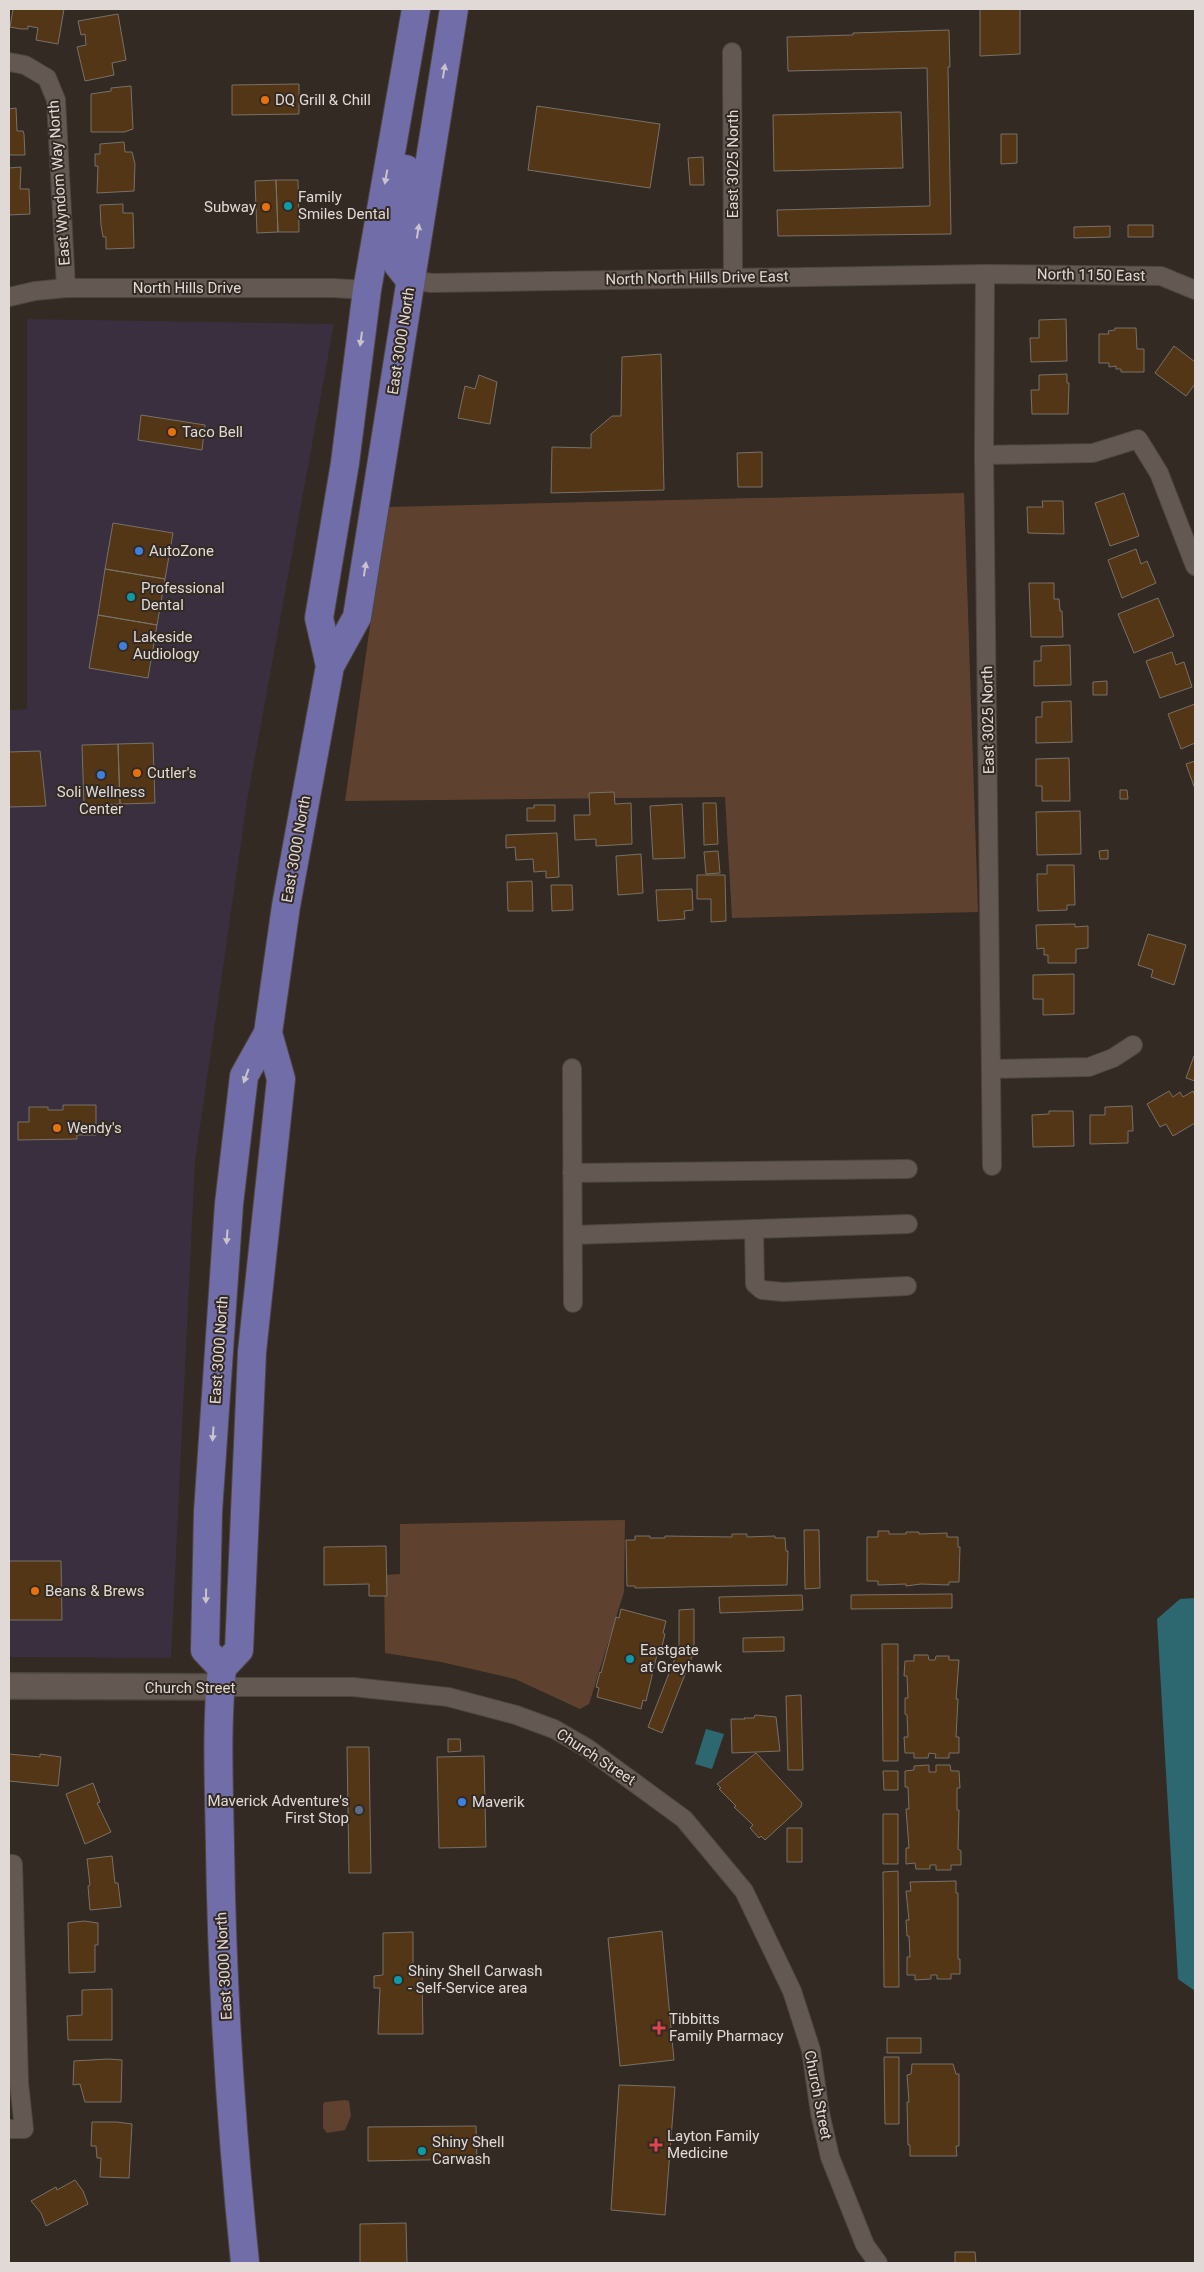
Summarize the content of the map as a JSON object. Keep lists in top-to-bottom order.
{
  "streets": {
    "main road": ["East 3000 North"],
    "street": [
      "East 3025 North",
      "East Wyndom Way North",
      "North 1150 East",
      "North North Hills Drive East",
      "North Hills Drive",
      "Church Street"
    ]
  },
  "crossings": [
    ["East 3025 North", "North 1150 East"],
    ["East 3025 North", "North North Hills Drive East"],
    ["East Wyndom Way North", "North Hills Drive"],
    ["North 1150 East", "North North Hills Drive East"],
    ["North North Hills Drive East", "East 3000 North"],
    ["North Hills Drive", "East 3000 North"],
    ["East 3000 North", "Church Street"]
  ],
  "places": {
    "other": [
      "DQ Grill & Chill",
      "Family Smiles Dental",
      "Subway",
      "Taco Bell",
      "AutoZone",
      "Professional Dental",
      "Lakeside Audiology",
      "Cutler's",
      "Soli Wellness Center",
      "Wendy's",
      "Beans & Brews",
      "Eastgate at Greyhawk",
      "Maverik",
      "Maverick Adventure's First Stop",
      "Shiny Shell Carwash - Self-Service area",
      "Shiny Shell Carwash"
    ],
    "health": ["Tibbitts Family Pharmacy", "Layton Family Medicine"]
  }
}
